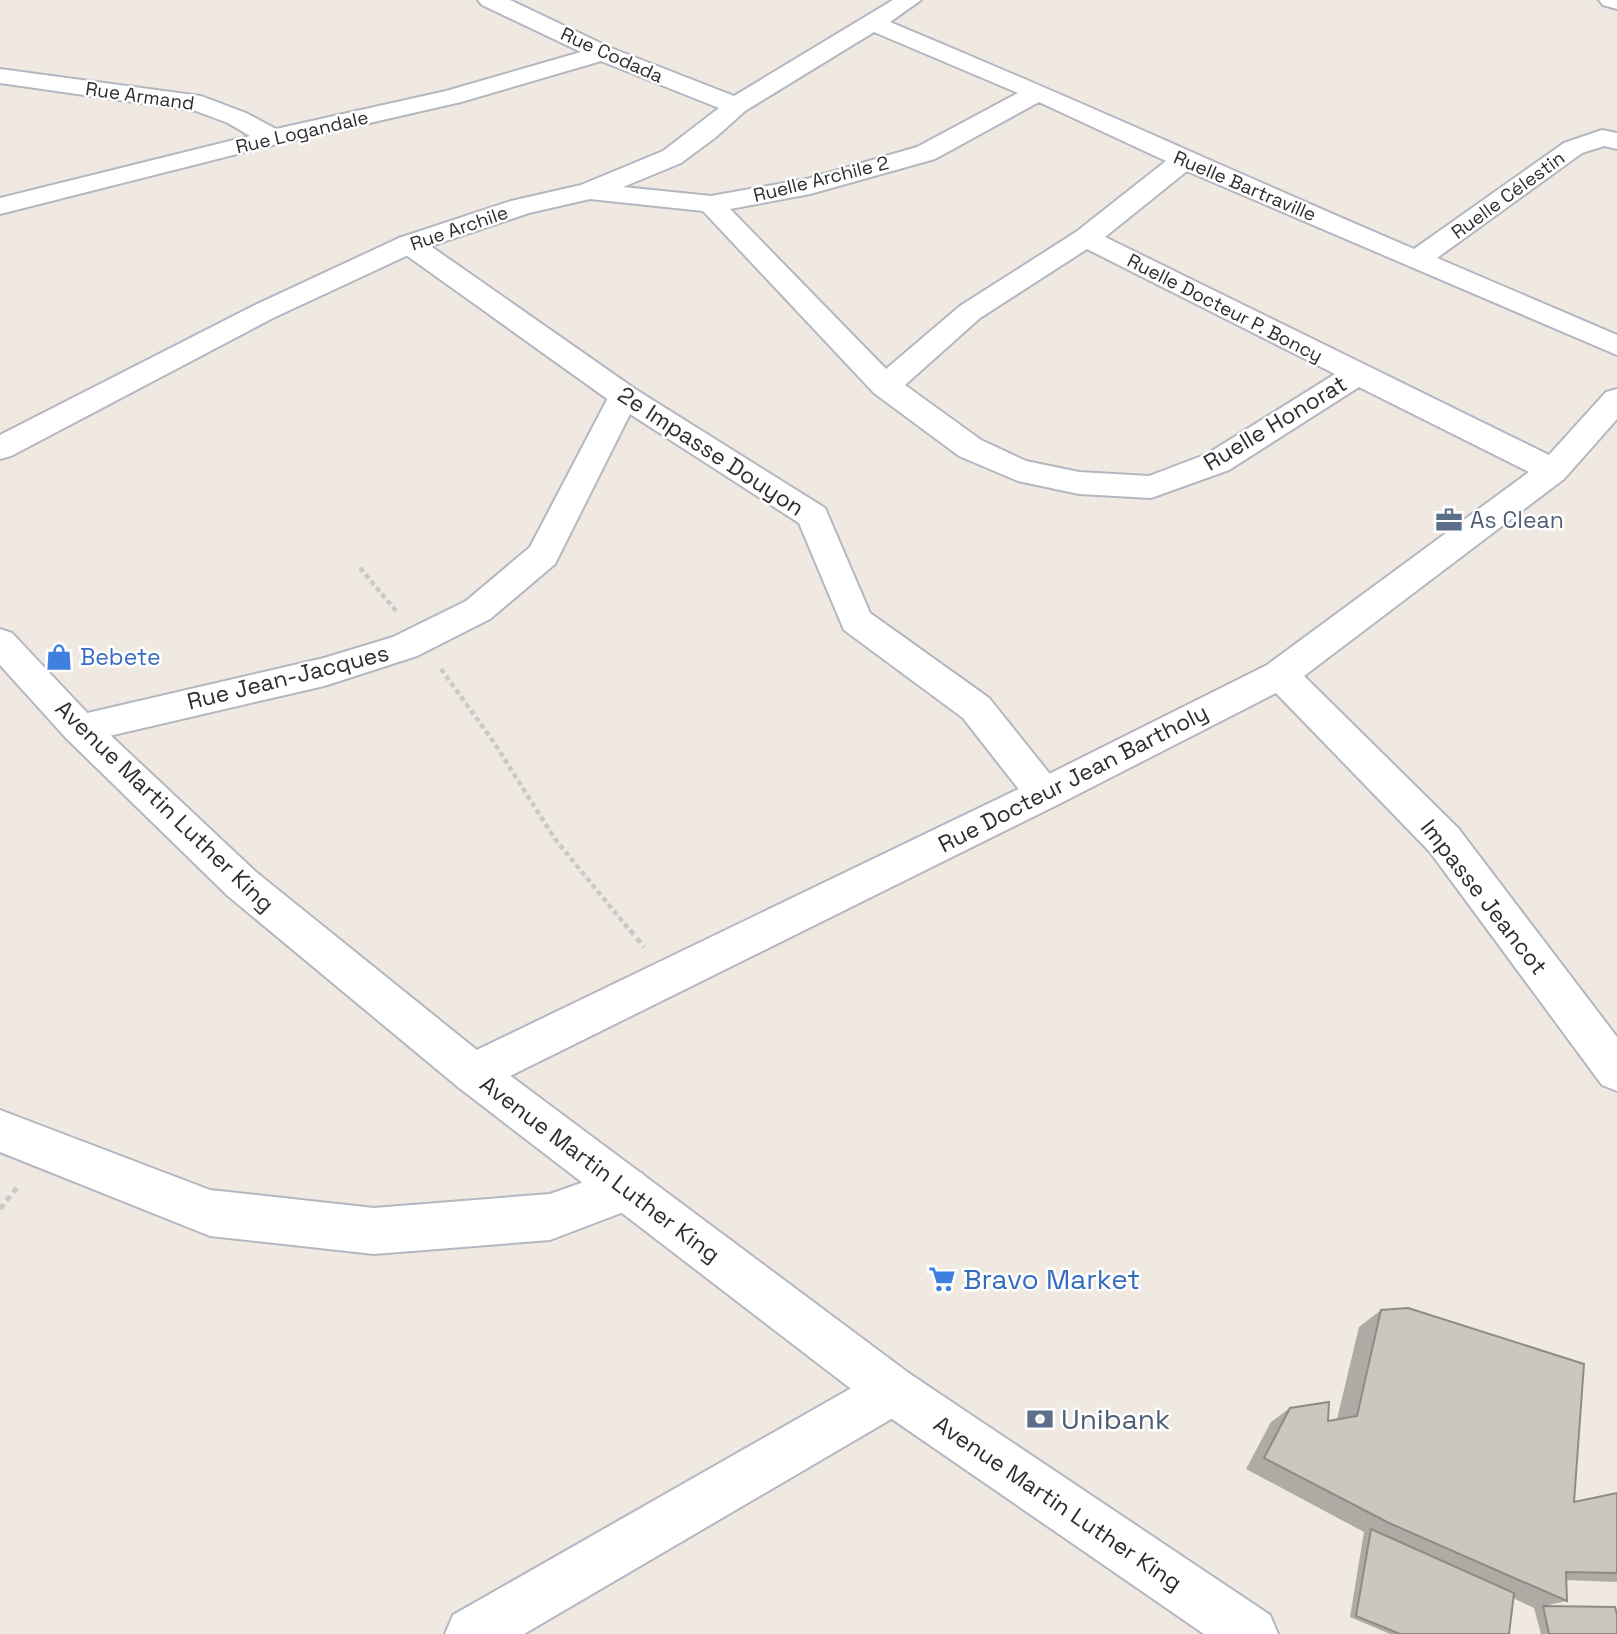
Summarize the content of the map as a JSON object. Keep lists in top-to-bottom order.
{
  "streets": {
    "street": [
      "Rue Codada",
      "Rue Armand",
      "Rue Logandale",
      "Ruelle Archile 2",
      "Ruelle Bartraville",
      "Ruelle Célestin",
      "Rue Archile",
      "Ruelle Docteur P. Boncy",
      "Ruelle Honorat",
      "2e Impasse Douyon",
      "Rue Jean-Jacques",
      "Rue Docteur Jean Bartholy",
      "Avenue Martin Luther King",
      "Impasse Jeancot"
    ]
  },
  "crossings": [
    ["Rue Codada", "Rue Logandale"],
    ["Rue Codada", "Rue Archile"],
    ["Rue Armand", "Rue Logandale"],
    ["Ruelle Archile 2", "Ruelle Bartraville"],
    ["Ruelle Archile 2", "Rue Archile"],
    ["Ruelle Archile 2", "Ruelle Honorat"],
    ["Ruelle Bartraville", "Ruelle Célestin"],
    ["Ruelle Bartraville", "Rue Archile"],
    ["Rue Archile", "2e Impasse Douyon"],
    ["Ruelle Docteur P. Boncy", "Ruelle Honorat"],
    ["Ruelle Docteur P. Boncy", "Rue Docteur Jean Bartholy"],
    ["2e Impasse Douyon", "Rue Jean-Jacques"],
    ["2e Impasse Douyon", "Rue Docteur Jean Bartholy"],
    ["Rue Jean-Jacques", "Avenue Martin Luther King"],
    ["Rue Docteur Jean Bartholy", "Avenue Martin Luther King"],
    ["Rue Docteur Jean Bartholy", "Impasse Jeancot"]
  ],
  "places": {
    "office": ["As Clean"],
    "shop": ["Bebete"],
    "supermarket": ["Bravo Market"],
    "bank": ["Unibank"]
  }
}
